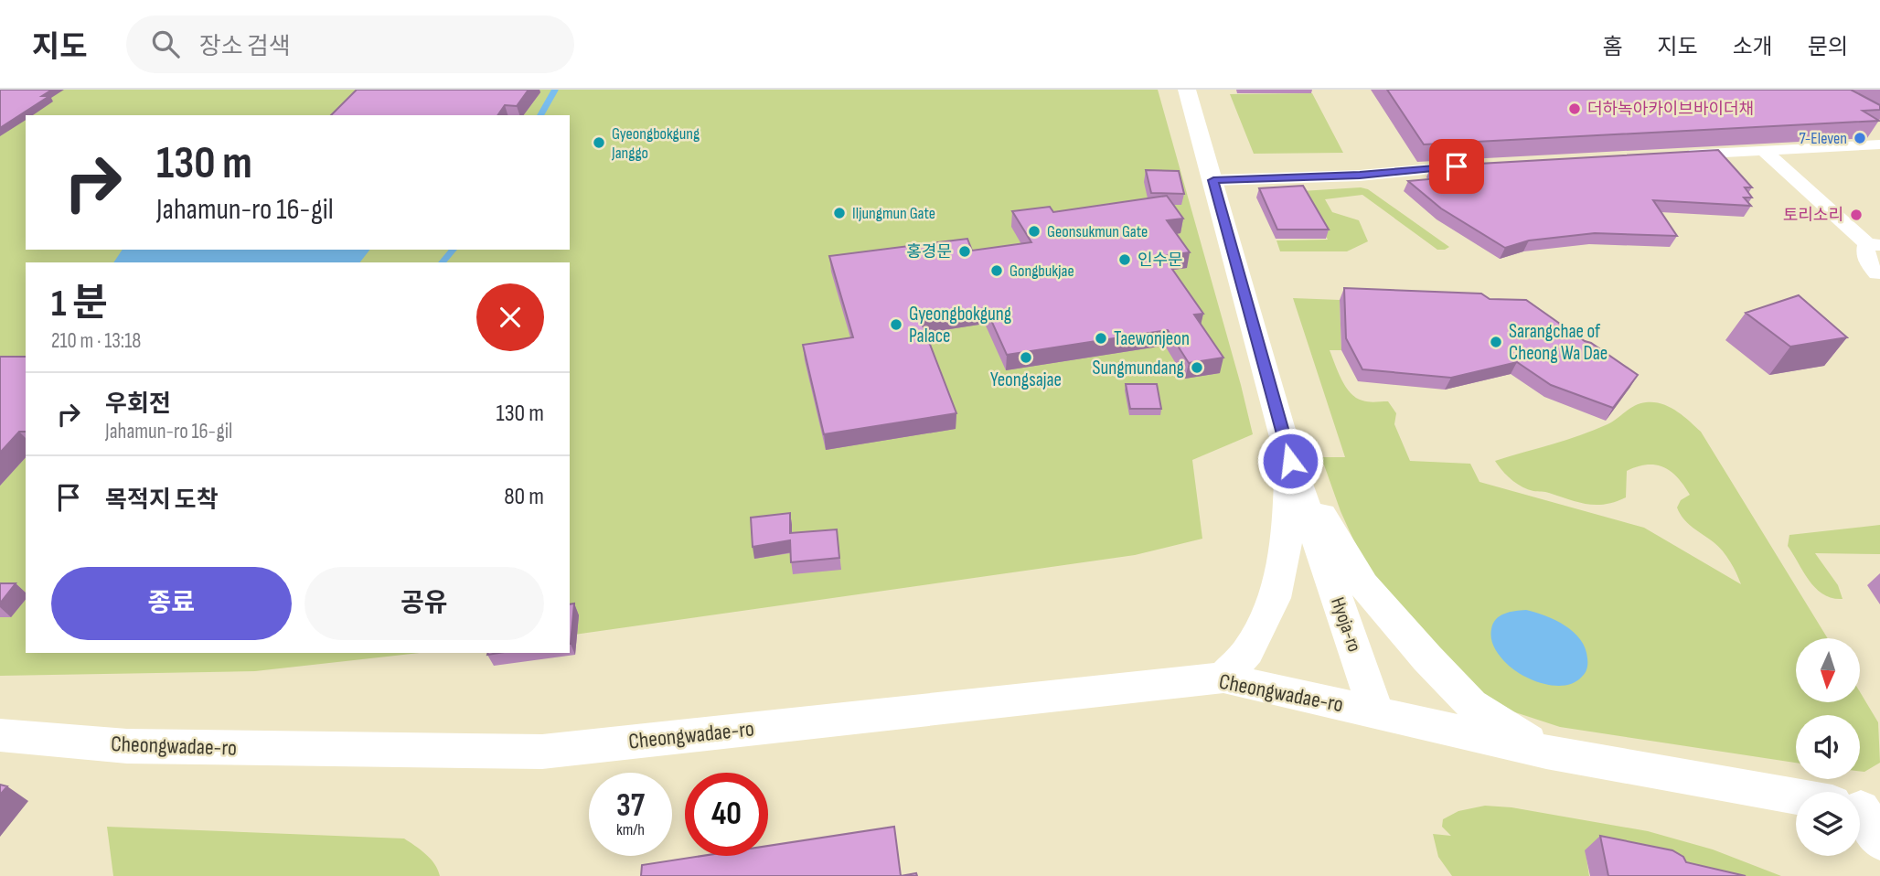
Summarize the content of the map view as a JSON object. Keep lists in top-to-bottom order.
{
  "streets": {
    "street": ["Hyoja-ro", "Cheongwadae-ro"]
  },
  "crossings": [
    ["Hyoja-ro", "Cheongwadae-ro"]
  ],
  "places": [
    "더하녹아카이브바이더채",
    "7-Eleven",
    "Gyeongbokgung Janggo",
    "Iljungmun Gate",
    "토리소리",
    "Geonsukmun Gate",
    "홍경문",
    "인수문",
    "Gongbukjae",
    "Gyeongbokgung Palace",
    "Taewonjeon",
    "Sarangchae of Cheong Wa Dae",
    "Yeongsajae",
    "Sungmundang"
  ],
  "north": "bottom",
  "page": {
    "header": "지도",
    "search": "장소 검색",
    "nav": [
      "홈",
      "지도",
      "소개",
      "문의"
    ],
    "turn": ["130 m", "Jahamun-ro 16-gil"],
    "heading": ["1 분", "210 m · 13:18"],
    "list": [
      {
        "name": "우회전",
        "note": "Jahamun-ro 16-gil",
        "value": "130 m"
      },
      {
        "name": "목적지 도착",
        "value": "80 m"
      }
    ],
    "buttons": ["종료", "공유"],
    "speed": "37 km/h",
    "limit": "40"
  }
}
